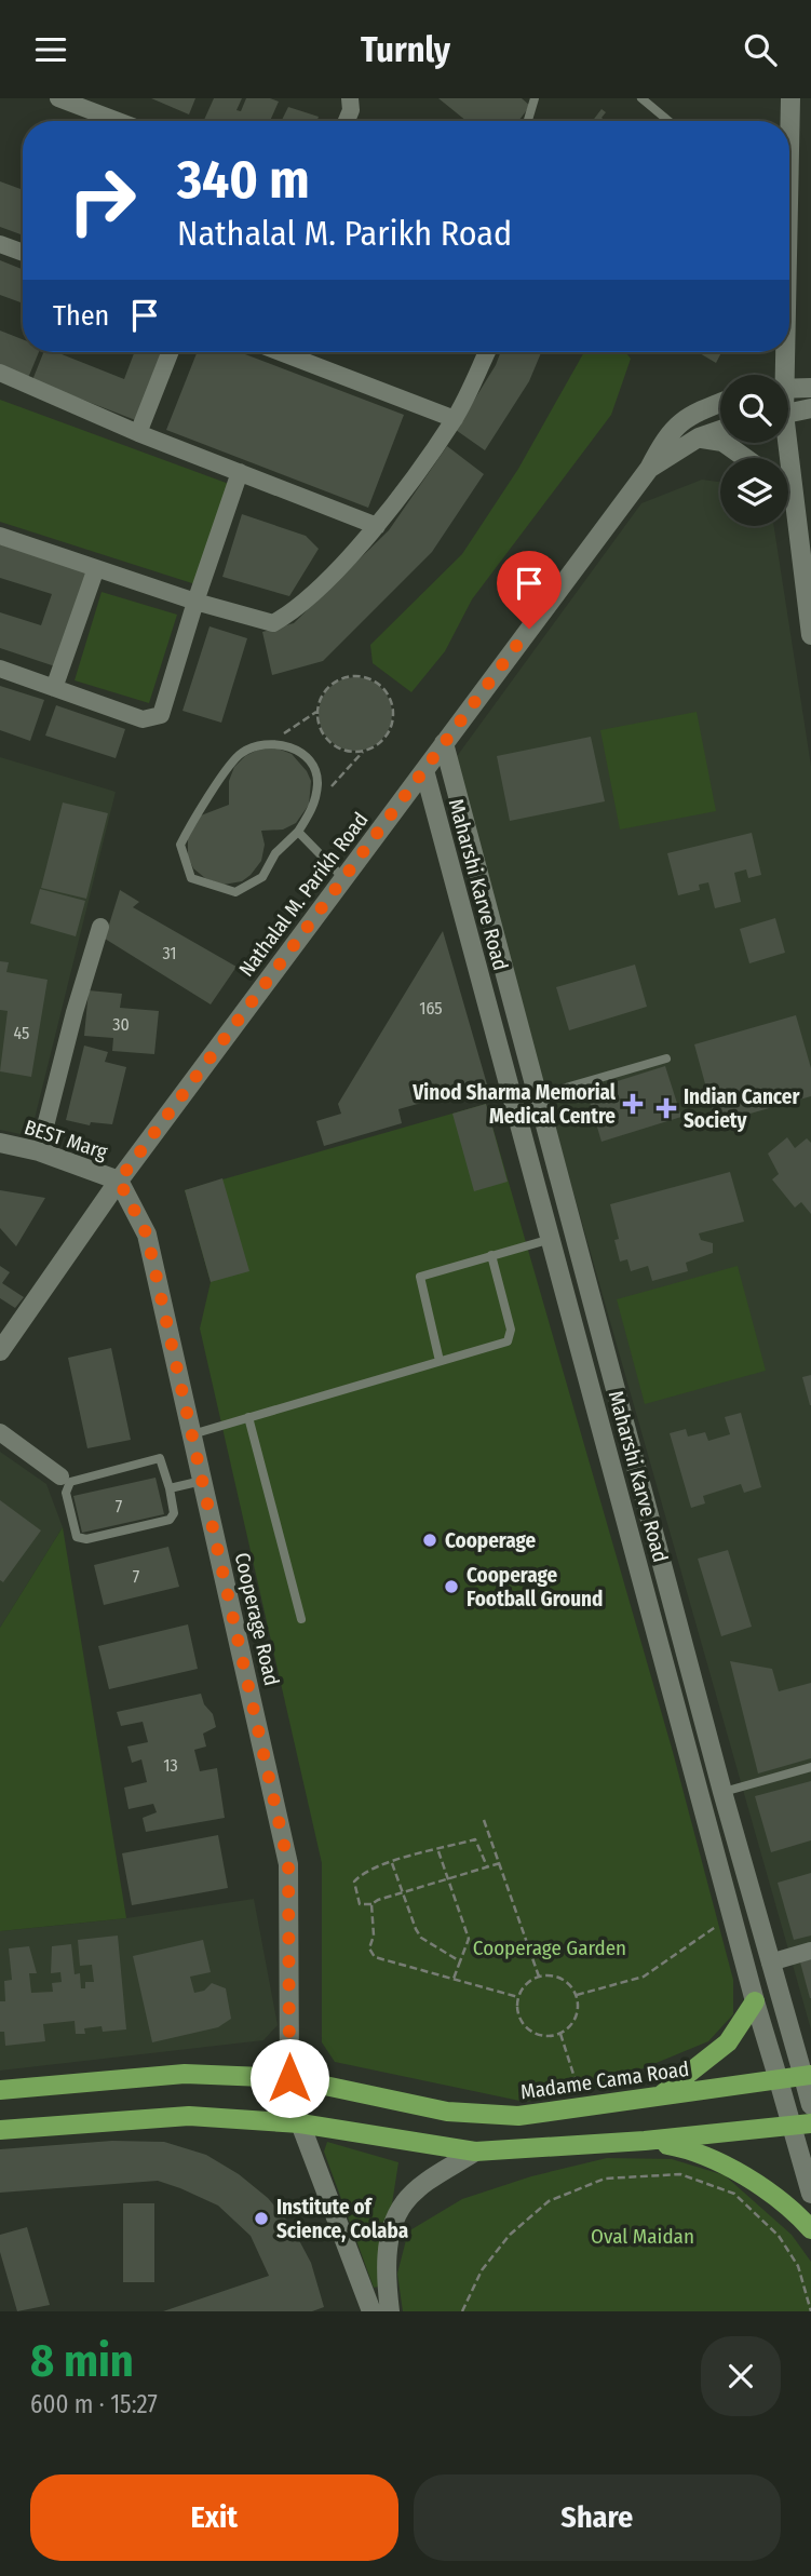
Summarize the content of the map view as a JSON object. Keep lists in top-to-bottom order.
{
  "streets": {
    "main road": ["Madame Cama Road"],
    "street": [
      "Maharshi Karve Road",
      "Nathalal M. Parikh Road",
      "BEST Marg",
      "Cooperage Road"
    ]
  },
  "crossings": [
    ["Maharshi Karve Road", "Nathalal M. Parikh Road"],
    ["Maharshi Karve Road", "Madame Cama Road"],
    ["Nathalal M. Parikh Road", "BEST Marg"],
    ["Nathalal M. Parikh Road", "Cooperage Road"],
    ["BEST Marg", "Cooperage Road"],
    ["Cooperage Road", "Madame Cama Road"]
  ],
  "parks": ["Cooperage Garden", "Oval Maidan"],
  "places": {
    "health": ["Vinod Sharma Memorial Medical Centre", "Indian Cancer Society"],
    "other": ["Cooperage", "Cooperage Football Ground", "Institute of Science, Colaba"]
  },
  "house_numbers": [
    "31",
    "165",
    "30",
    "45",
    "7",
    "7",
    "13"
  ],
  "page": {
    "header": "Turnly",
    "turn": ["340 m", "Nathalal M. Parikh Road"],
    "then": "Then",
    "heading": ["8 min", "600 m · 15:27"],
    "buttons": ["Exit", "Share"]
  }
}
